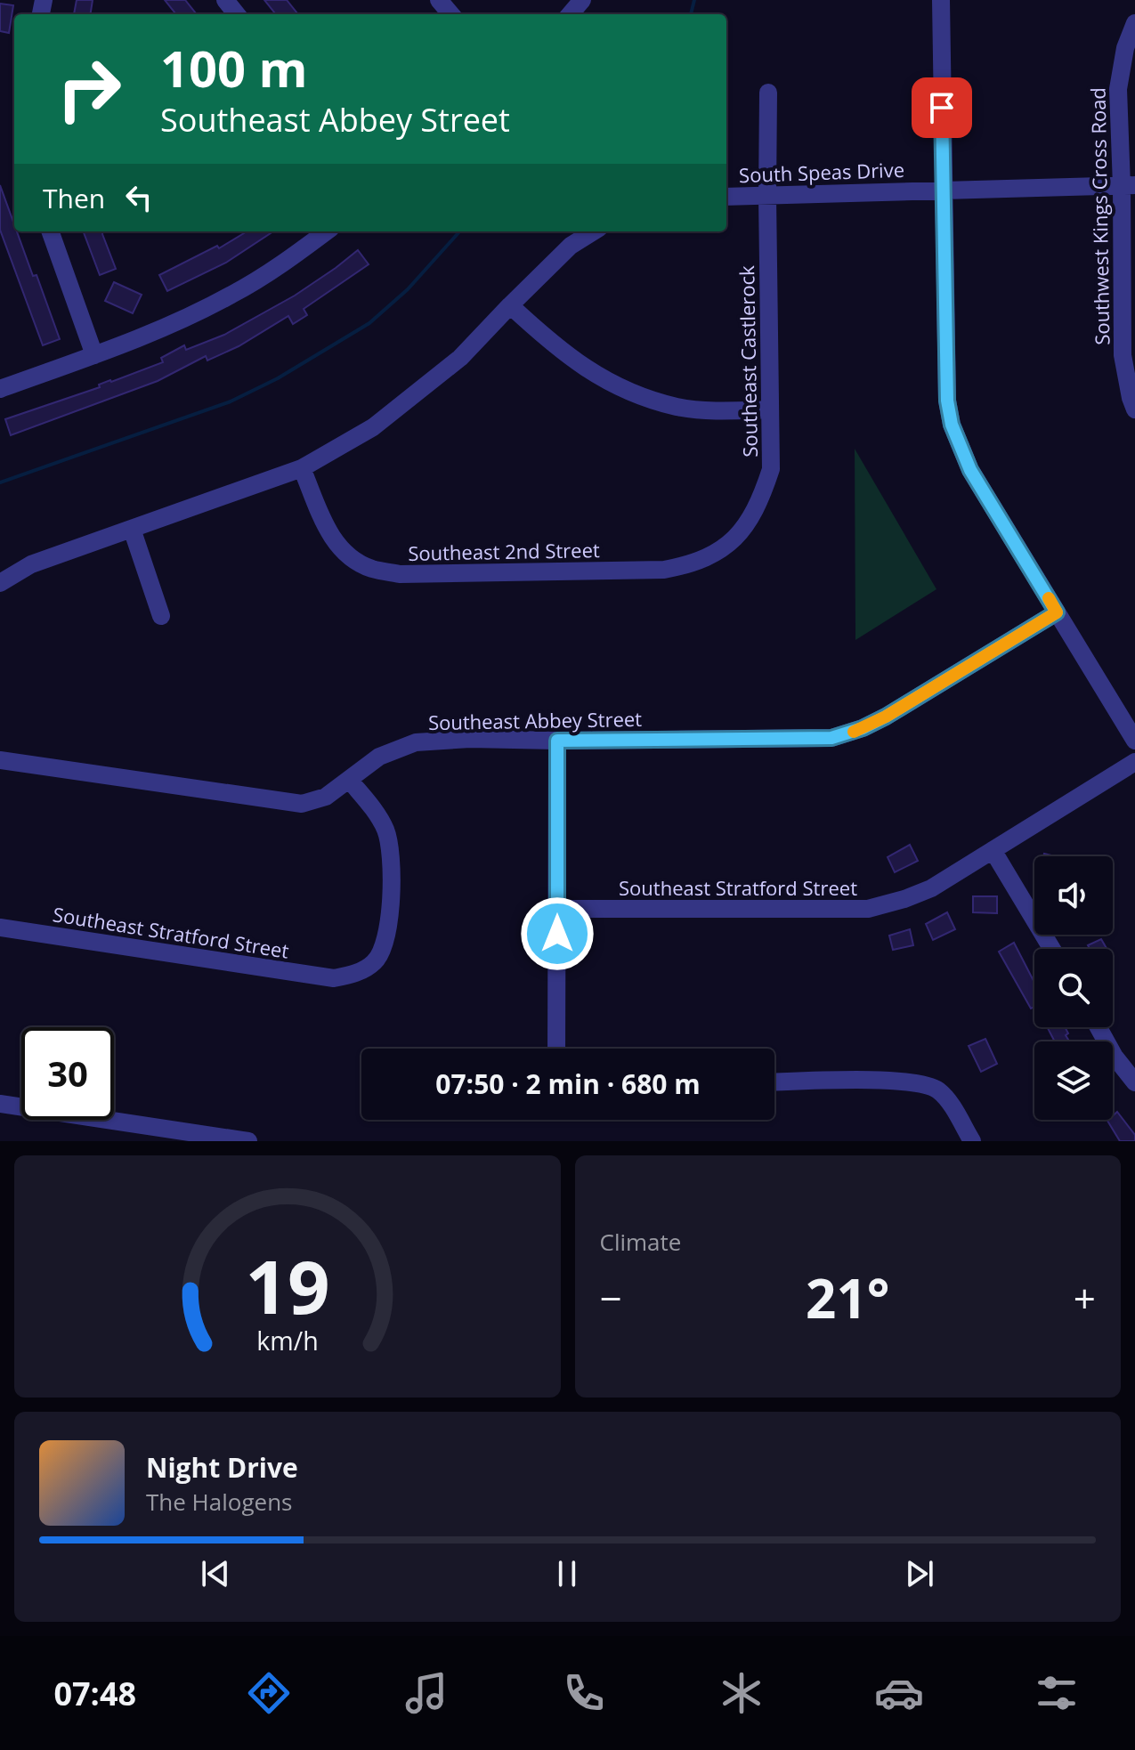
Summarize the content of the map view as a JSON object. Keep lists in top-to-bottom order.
{
  "streets": {
    "street": [
      "South Speas Drive",
      "Southwest Kings Cross Road",
      "Southeast Castlerock",
      "Southeast 2nd Street",
      "Southeast Abbey Street",
      "Southeast Stratford Street"
    ]
  },
  "crossings": [
    ["South Speas Drive", "Southwest Kings Cross Road"],
    ["South Speas Drive", "Southeast Castlerock"],
    ["Southeast Castlerock", "Southeast 2nd Street"],
    ["Southeast Abbey Street", "Southeast Stratford Street"]
  ],
  "page": {
    "turn": ["100 m", "Southeast Abbey Street"],
    "then": "Then",
    "limit": "30",
    "trip": "07:50 · 2 min · 680 m",
    "tile": "Climate",
    "heat": ["−", "21°", "+"],
    "song": ["Night Drive", "The Halogens"],
    "tabs": "07:48",
    "gauge": ["19", "km/h"]
  }
}
